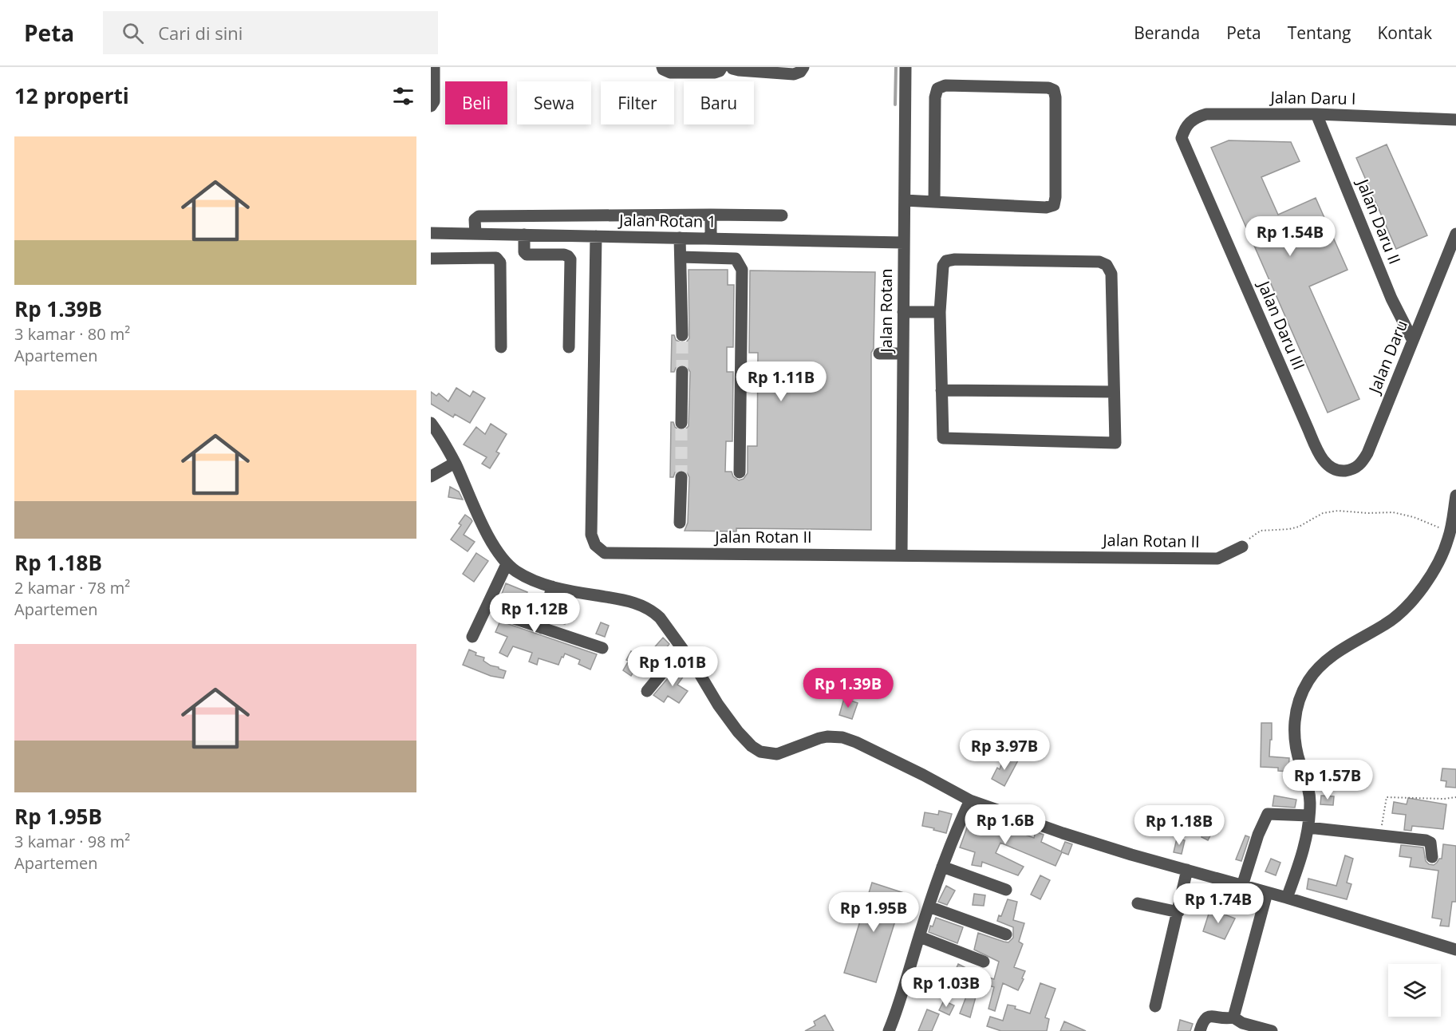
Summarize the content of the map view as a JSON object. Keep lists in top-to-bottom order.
{
  "streets": {
    "street": [
      "Jalan Daru I",
      "Jalan Rotan 1",
      "Jalan Daru II",
      "Jalan Rotan",
      "Jalan Daru III",
      "Jalan Daru",
      "Jalan Rotan II"
    ]
  },
  "crossings": [
    ["Jalan Daru I", "Jalan Daru II"],
    ["Jalan Daru I", "Jalan Daru III"],
    ["Jalan Rotan 1", "Jalan Rotan"],
    ["Jalan Rotan 1", "Jalan Rotan II"],
    ["Jalan Daru II", "Jalan Daru"],
    ["Jalan Rotan", "Jalan Rotan II"],
    ["Jalan Daru III", "Jalan Daru"]
  ],
  "page": {
    "header": "Peta",
    "search": "Cari di sini",
    "nav": [
      "Beranda",
      "Peta",
      "Tentang",
      "Kontak"
    ],
    "heading": "12 properti",
    "chip": [
      "Beli",
      "Sewa",
      "Filter",
      "Baru"
    ],
    "list": [
      {
        "name": "Rp 1.39B",
        "note": "3 kamar · 80 m² · Apartemen"
      },
      {
        "name": "Rp 1.18B",
        "note": "2 kamar · 78 m² · Apartemen"
      },
      {
        "name": "Rp 1.95B",
        "note": "3 kamar · 98 m² · Apartemen"
      }
    ],
    "price": [
      "Rp 1.54B",
      "Rp 1.11B",
      "Rp 1.12B",
      "Rp 1.01B",
      "Rp 1.39B",
      "Rp 3.97B",
      "Rp 1.57B",
      "Rp 1.6B",
      "Rp 1.18B",
      "Rp 1.74B",
      "Rp 1.95B",
      "Rp 1.03B"
    ]
  }
}
